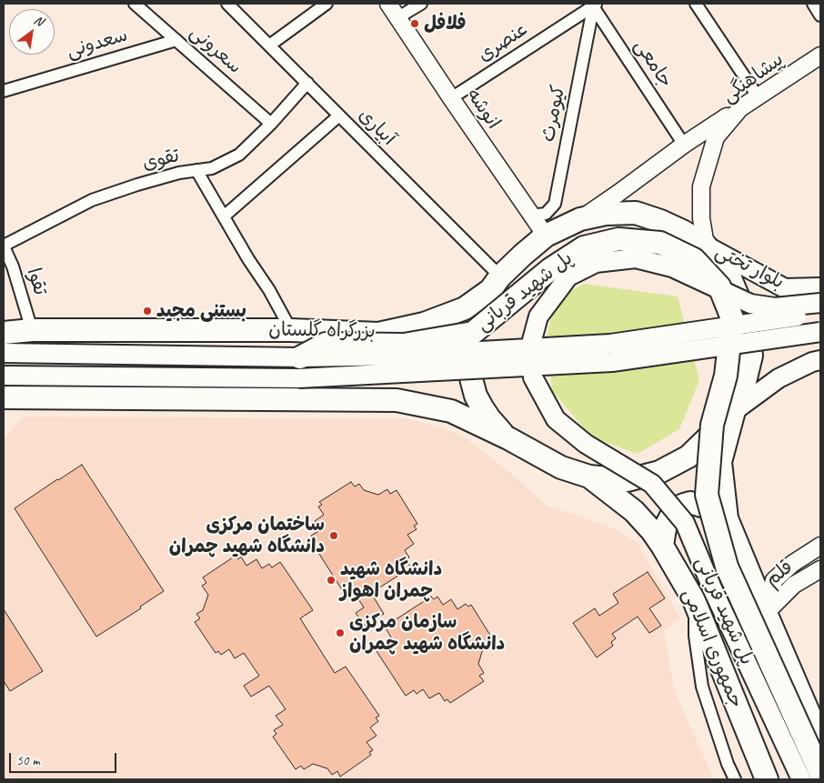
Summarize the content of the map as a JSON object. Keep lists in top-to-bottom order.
{
  "streets": {
    "highway": ["پل شهید قربانی", "بزرگراه گلستان", "جمهوری اسلامی"],
    "main road": ["بلوار تختی"],
    "street": [
      "عنصری",
      "سعدونی",
      "سعرونی",
      "جامعی",
      "پیشاهنگی",
      "انوشه",
      "کیومرث",
      "آبیاری",
      "تقوی",
      "تقوا",
      "قلم"
    ]
  },
  "crossings": [
    ["عنصری", "جامعی"],
    ["عنصری", "انوشه"],
    ["عنصری", "کیومرث"],
    ["سعدونی", "سعرونی"],
    ["سعرونی", "تقوی"],
    ["جامعی", "کیومرث"],
    ["پیشاهنگی", "بلوار تختی"],
    ["پیشاهنگی", "بزرگراه گلستان"],
    ["انوشه", "کیومرث"],
    ["انوشه", "بزرگراه گلستان"],
    ["آبیاری", "تقوی"],
    ["آبیاری", "بزرگراه گلستان"],
    ["تقوی", "تقوا"],
    ["بلوار تختی", "بزرگراه گلستان"],
    ["تقوا", "بزرگراه گلستان"]
  ],
  "places": [
    "فلافل",
    "بستنی مجید",
    "ساختمان مرکزی دانشگاه شهید چمران",
    "دانشگاه شهید چمران اهواز",
    "سازمان مرکزی دانشگاه شهید چمران"
  ],
  "scale_bar": "50 m",
  "north": "top right"
}
